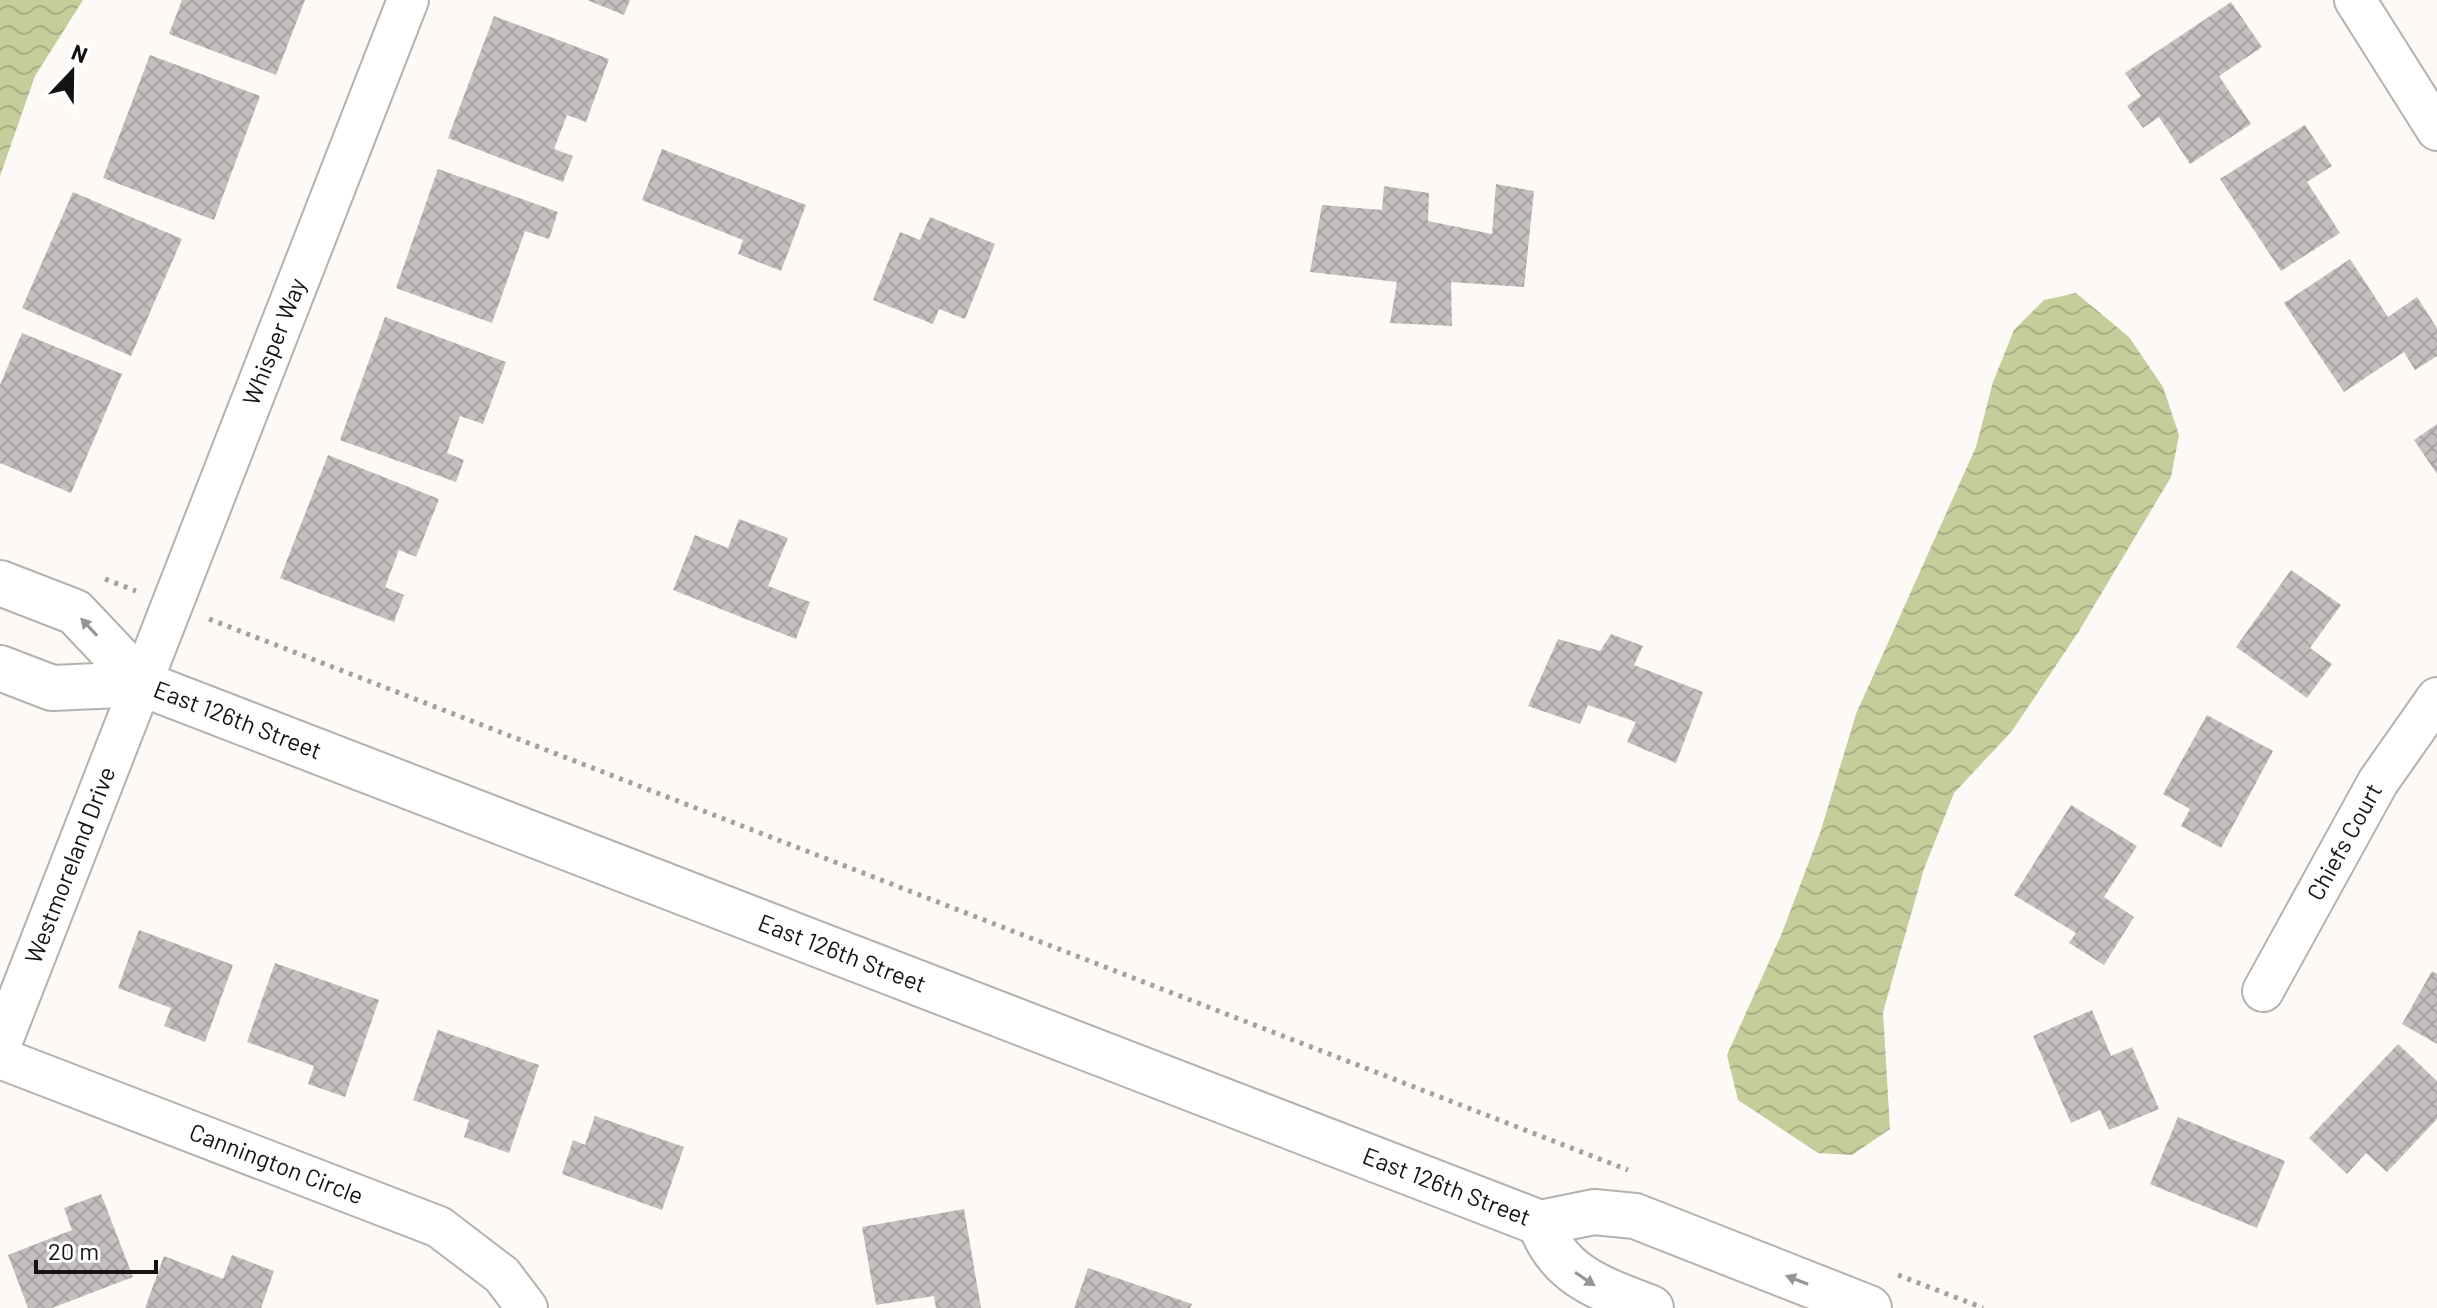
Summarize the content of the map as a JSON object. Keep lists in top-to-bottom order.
{
  "streets": {
    "main road": ["East 126th Street"],
    "street": [
      "Whisper Way",
      "Chiefs Court",
      "Westmoreland Drive",
      "Cannington Circle"
    ]
  },
  "crossings": [
    ["Whisper Way", "East 126th Street"],
    ["Whisper Way", "Westmoreland Drive"],
    ["East 126th Street", "Westmoreland Drive"]
  ],
  "scale_bar": "20 m",
  "north": "top"
}
